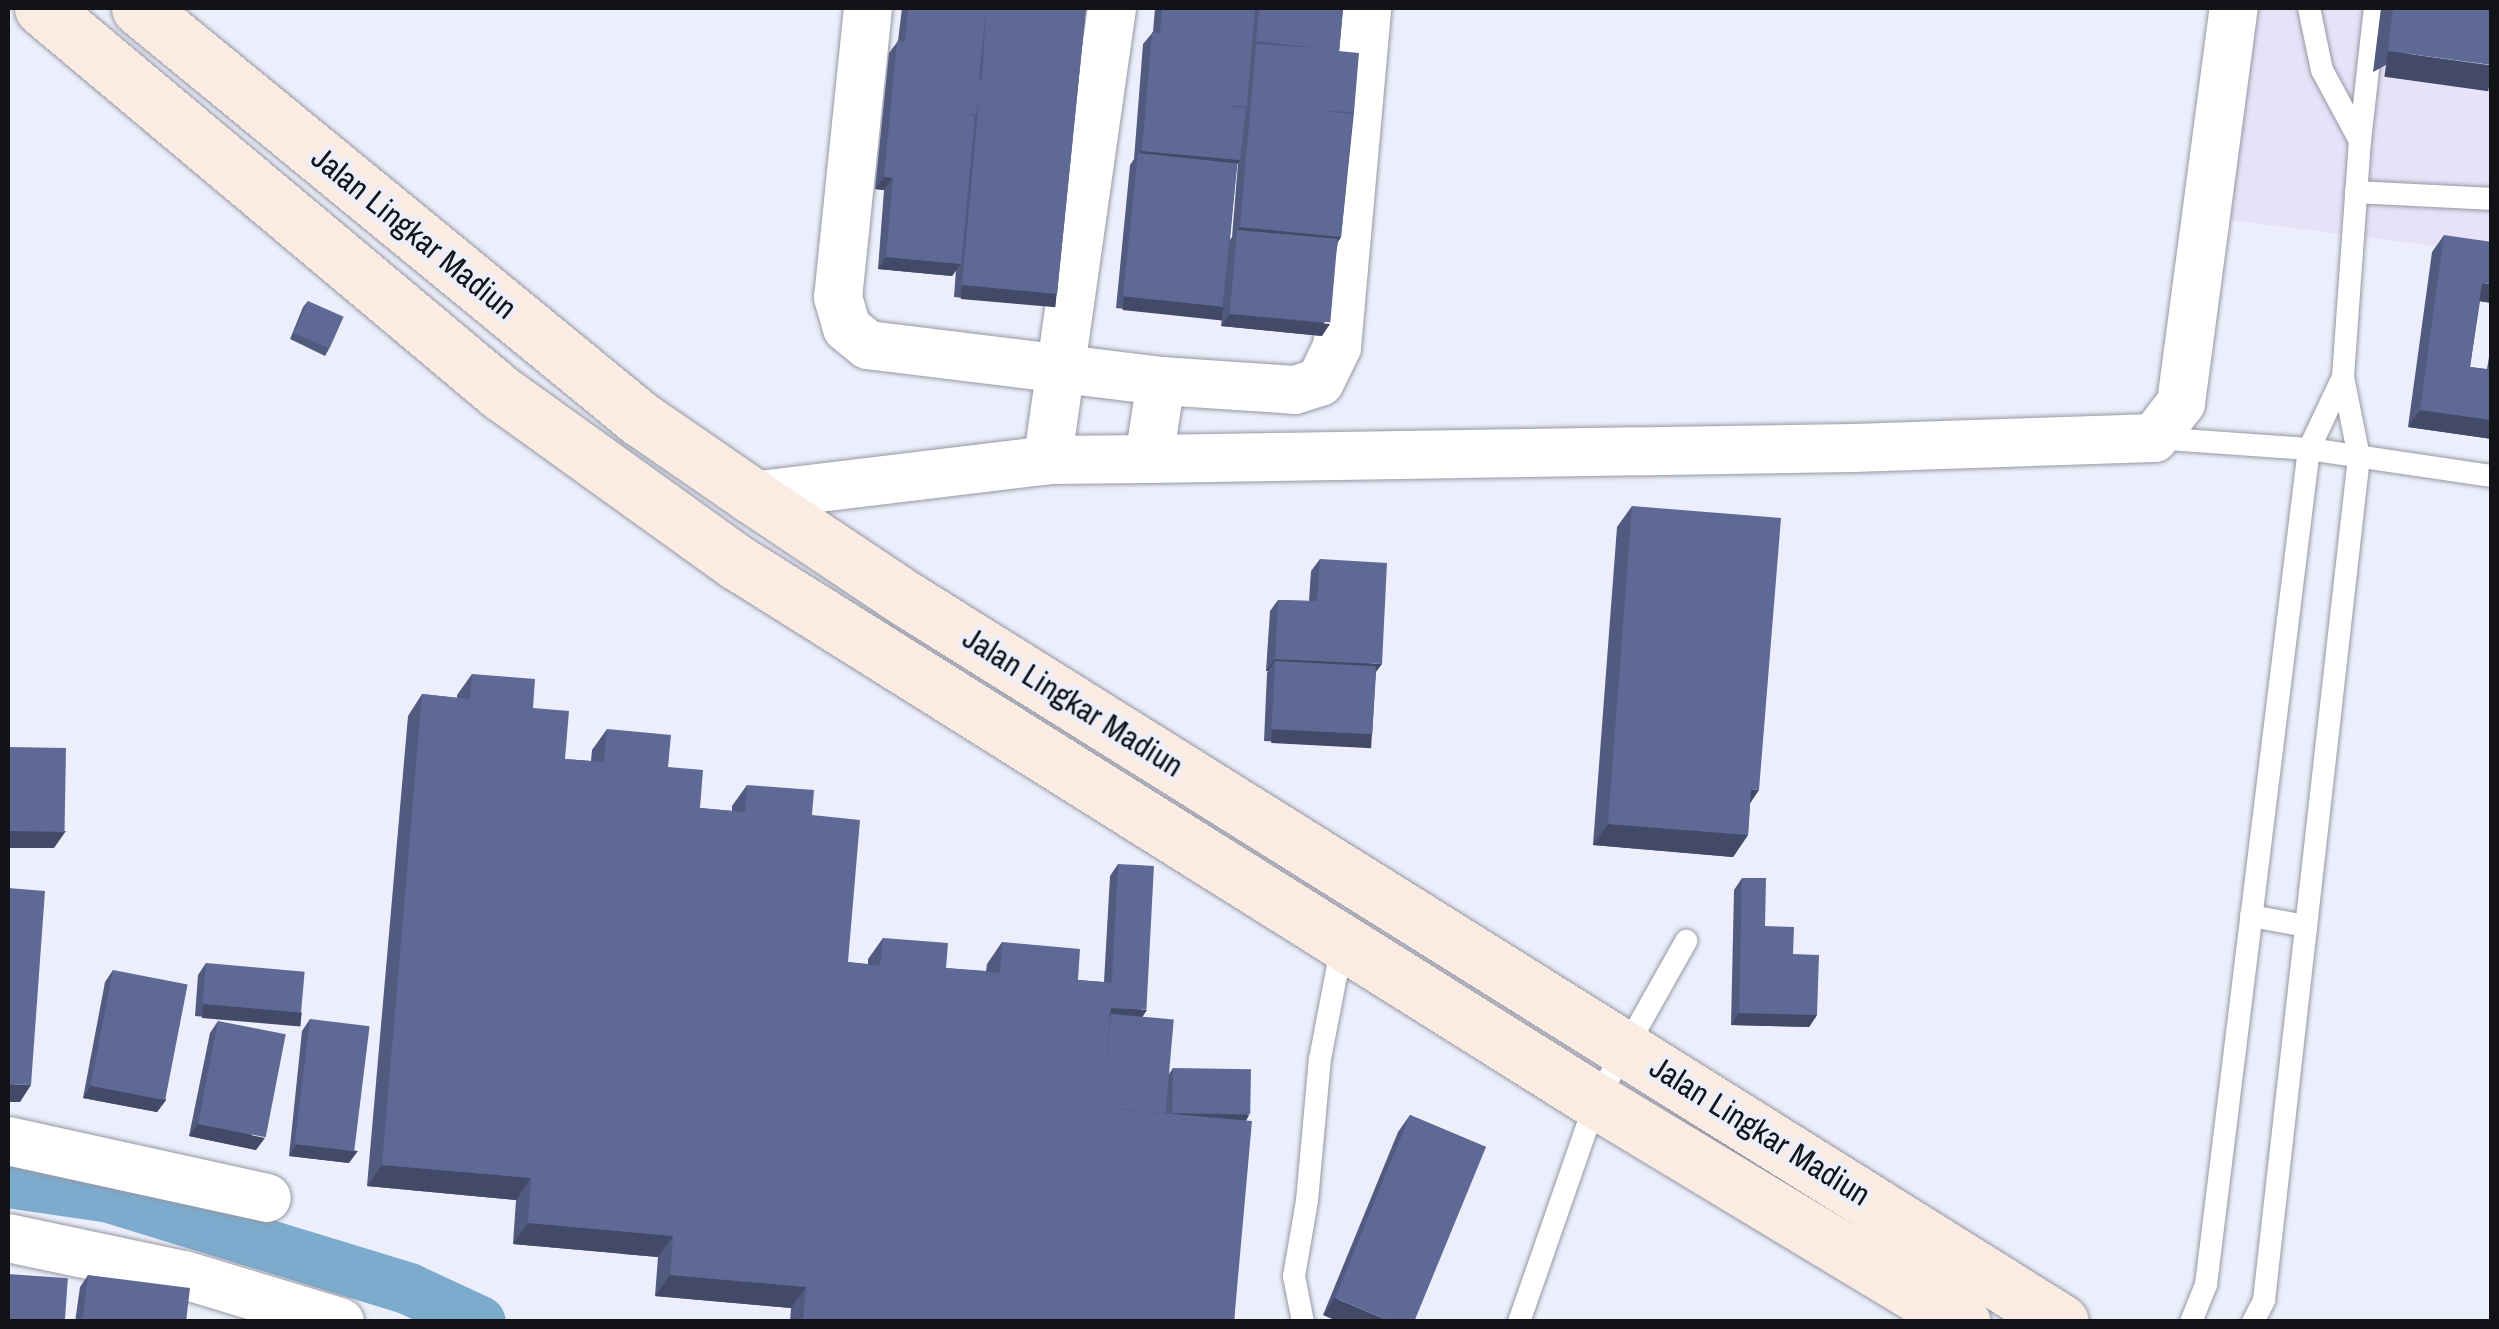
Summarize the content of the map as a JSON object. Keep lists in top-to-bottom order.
{
  "streets": {
    "main road": ["Jalan Lingkar Madiun"]
  }
}
